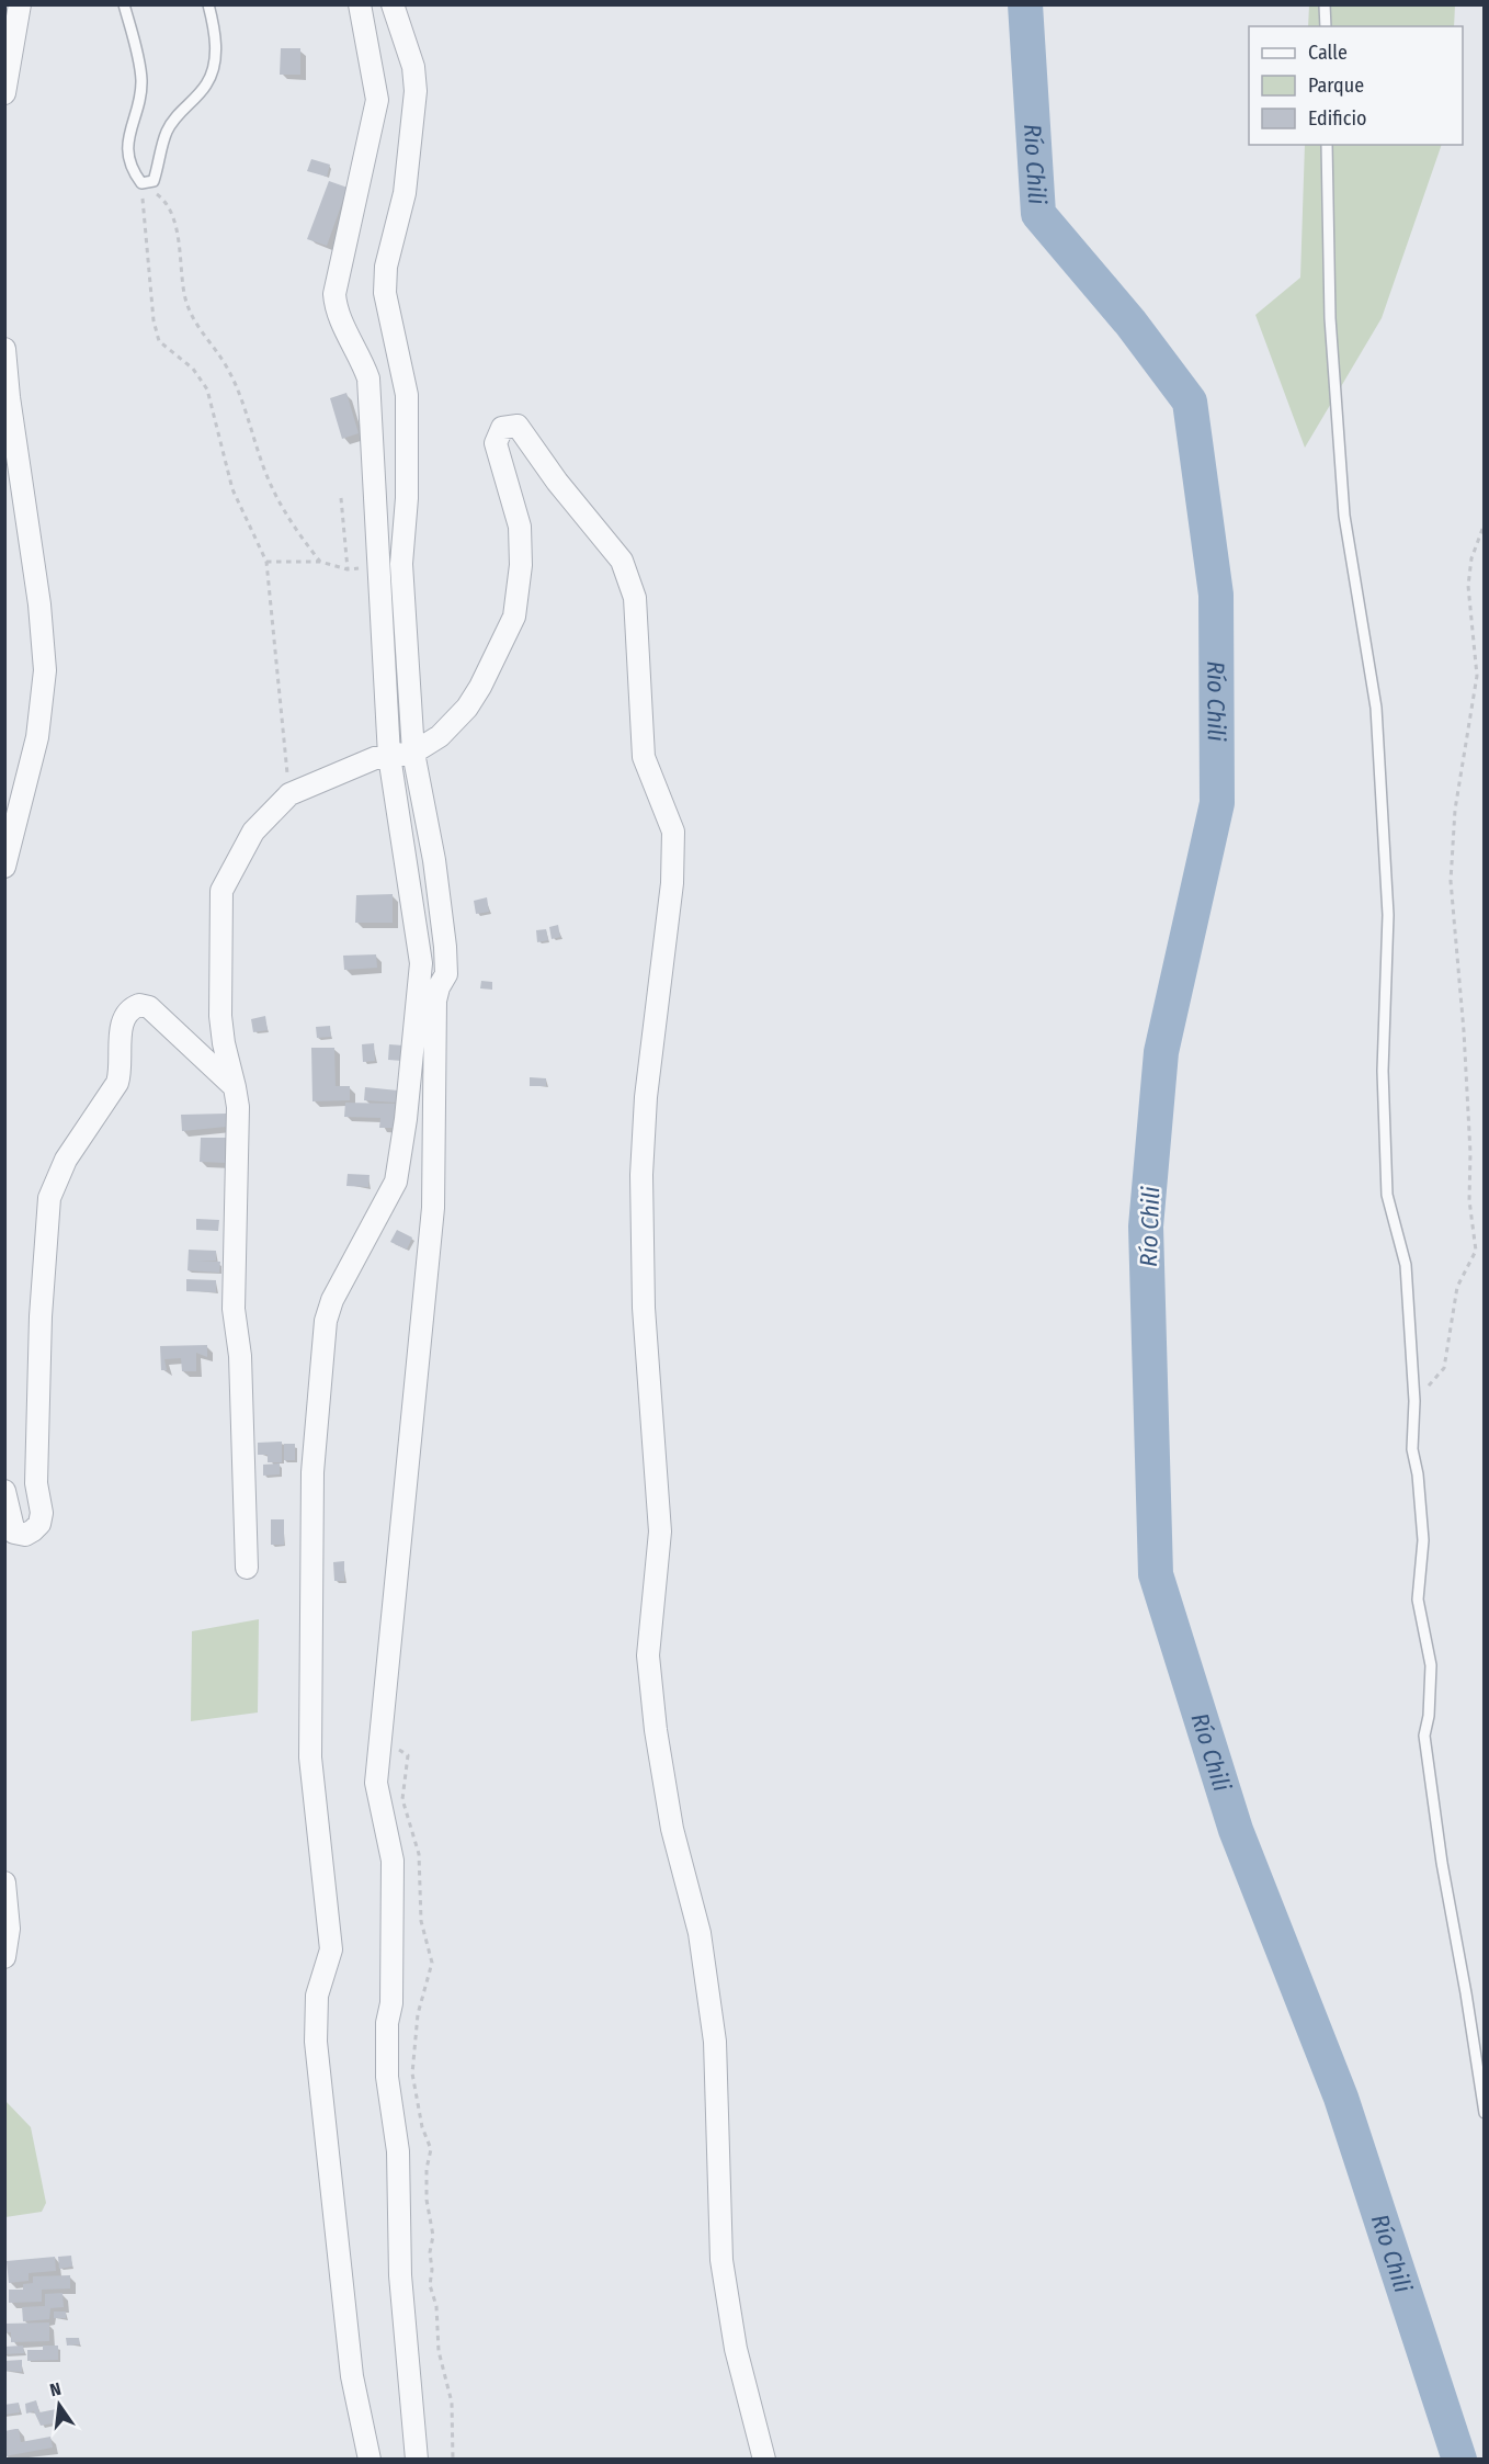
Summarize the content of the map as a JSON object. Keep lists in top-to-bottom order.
{
  "water": ["Río Chili"],
  "legend": ["Calle", "Parque", "Edificio"],
  "north": "top"
}
